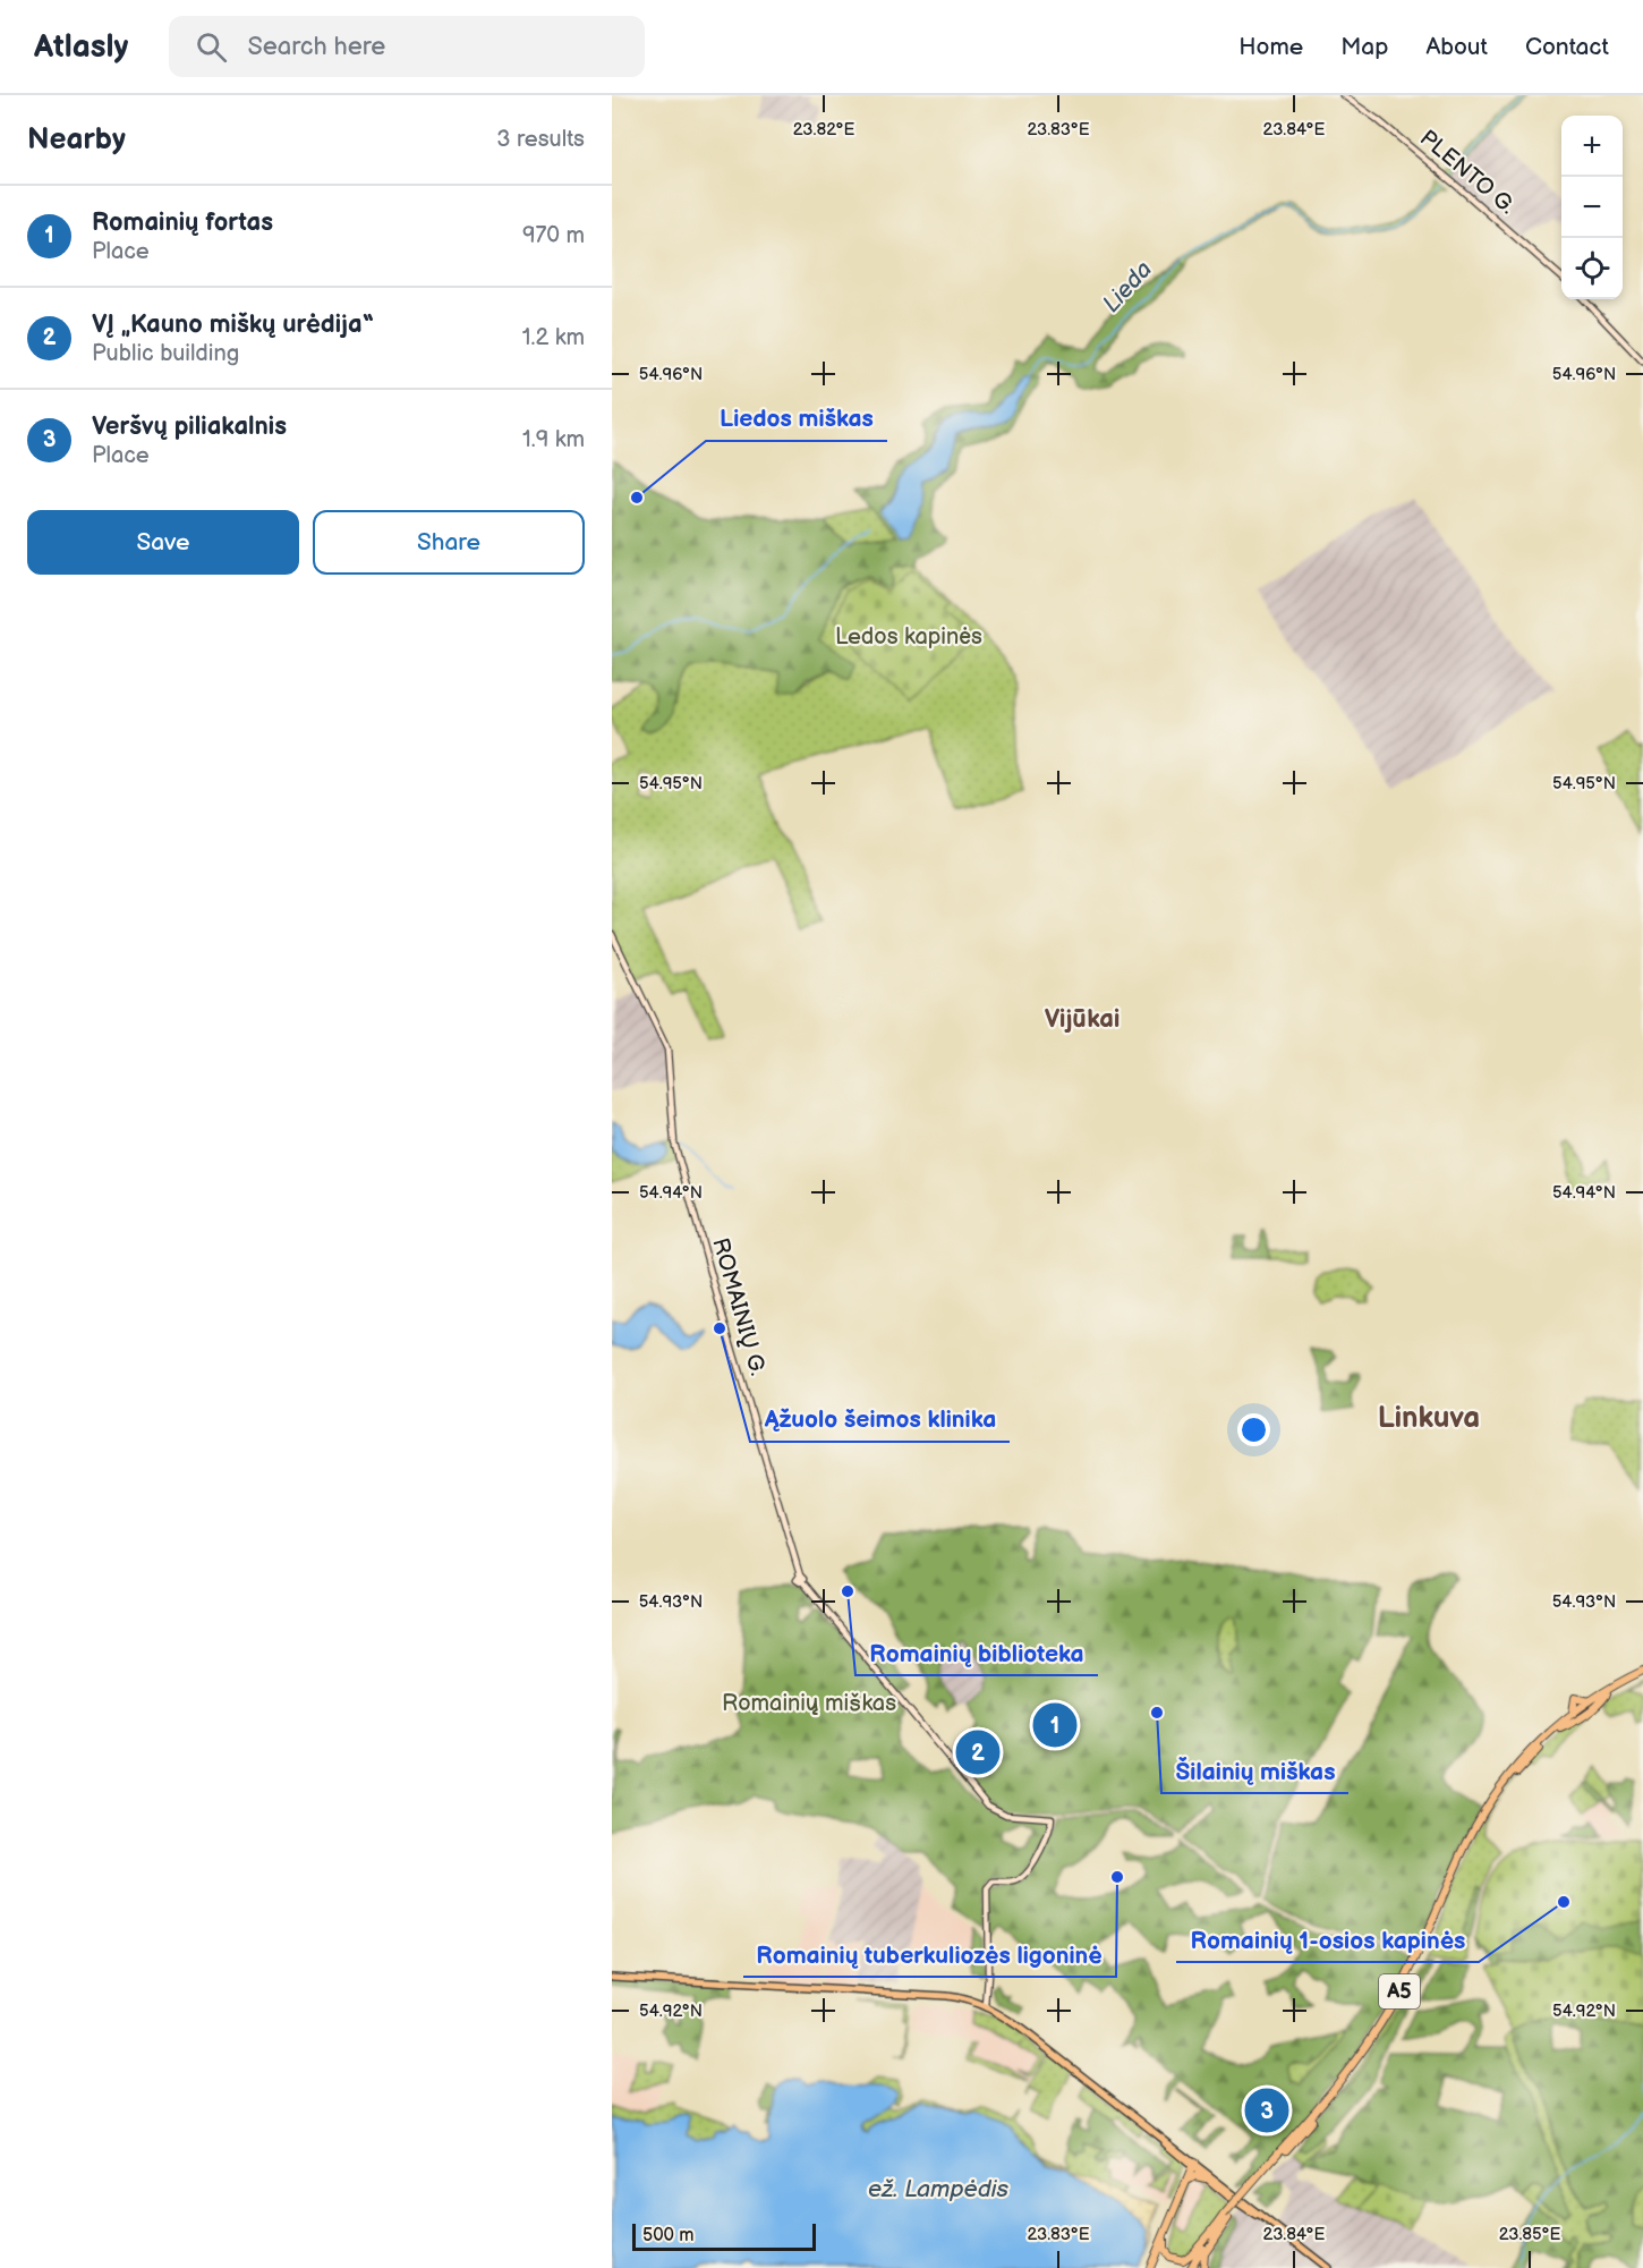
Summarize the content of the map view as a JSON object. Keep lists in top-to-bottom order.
{
  "streets": {
    "highway": ["A5"],
    "main road": ["PLENTO G.", "ROMAINIŲ G."]
  },
  "districts": ["Vijūkai", "Linkuva"],
  "water": ["Lieda", "ež. Lampėdis"],
  "parks": ["Ledos kapinės", "Romainių miškas"],
  "places": [
    "Liedos miškas",
    "Ąžuolo šeimos klinika",
    "Romainių biblioteka",
    "Šilainių miškas",
    "Romainių tuberkuliozės ligoninė",
    "Romainių 1-osios kapinės"
  ],
  "scale_bar": "500 m",
  "page": {
    "header": "Atlasly",
    "search": "Search here",
    "nav": [
      "Home",
      "Map",
      "About",
      "Contact"
    ],
    "heading": ["Nearby", "3 results"],
    "map_buttons": ["+", "−"],
    "list": [
      {
        "mark": "1",
        "name": "Romainių fortas",
        "note": "Place",
        "value": "970 m"
      },
      {
        "mark": "2",
        "name": "VĮ „Kauno miškų urėdija“",
        "note": "Public building",
        "value": "1.2 km"
      },
      {
        "mark": "3",
        "name": "Veršvų piliakalnis",
        "note": "Place",
        "value": "1.9 km"
      }
    ],
    "buttons": ["Save", "Share"],
    "pins": ["1", "2", "3"],
    "scale": "500 m"
  },
  "coordinates": [
    "23.82°E",
    "23.83°E",
    "23.84°E",
    "54.96°N",
    "54.95°N",
    "54.94°N",
    "54.93°N",
    "54.92°N",
    "23.85°E"
  ]
}
